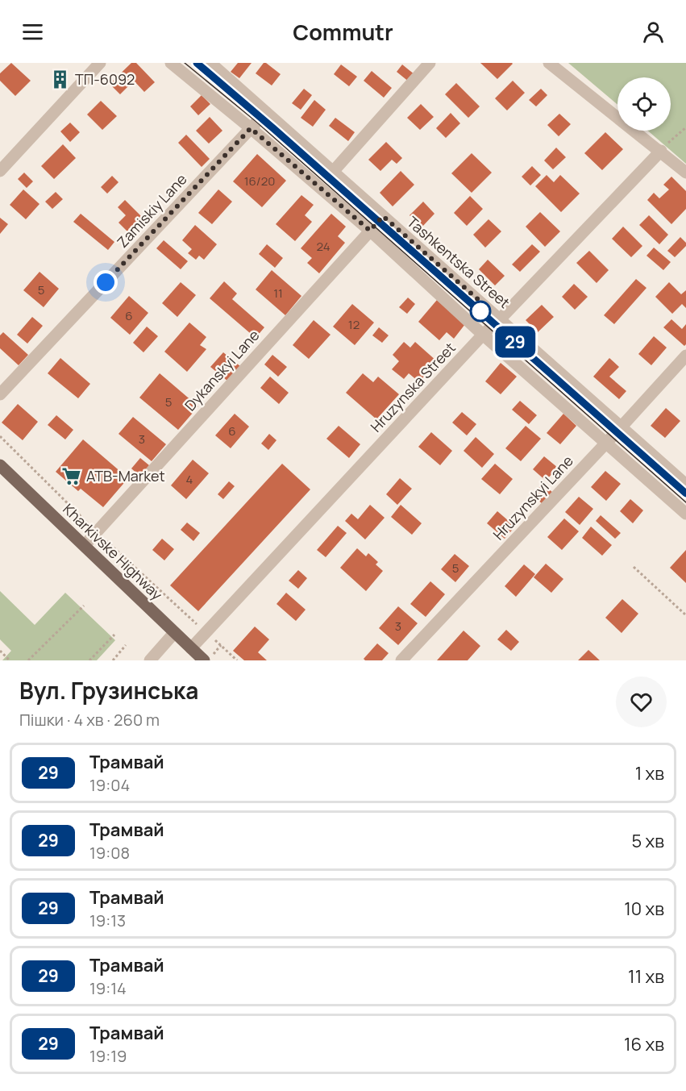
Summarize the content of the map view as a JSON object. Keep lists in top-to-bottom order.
{
  "streets": {
    "main road": ["Kharkivske Highway"],
    "street": [
      "Zamiskiy Lane",
      "Tashkentska Street",
      "Dykanskyi Lane",
      "Hruzynska Street",
      "Hruzynskyi Lane"
    ]
  },
  "crossings": [
    ["Zamiskiy Lane", "Tashkentska Street"],
    ["Tashkentska Street", "Dykanskyi Lane"],
    ["Tashkentska Street", "Hruzynska Street"],
    ["Tashkentska Street", "Hruzynskyi Lane"],
    ["Dykanskyi Lane", "Kharkivske Highway"],
    ["Hruzynska Street", "Kharkivske Highway"]
  ],
  "places": {
    "building": ["ТП-6092"],
    "supermarket": ["АТB-Market"]
  },
  "lines": ["tram line 29"],
  "house_numbers": [
    "16/20",
    "24",
    "5",
    "11",
    "6",
    "12",
    "5",
    "6",
    "3",
    "4",
    "5",
    "3"
  ],
  "page": {
    "header": "Commutr",
    "on_map": "29",
    "heading": ["Вул. Грузинська", "Пішки · 4 хв · 260 m"],
    "list": [
      {
        "mark": "29",
        "name": "Трамвай",
        "note": "19:04",
        "value": "1 хв"
      },
      {
        "mark": "29",
        "name": "Трамвай",
        "note": "19:08",
        "value": "5 хв"
      },
      {
        "mark": "29",
        "name": "Трамвай",
        "note": "19:13",
        "value": "10 хв"
      },
      {
        "mark": "29",
        "name": "Трамвай",
        "note": "19:14",
        "value": "11 хв"
      },
      {
        "mark": "29",
        "name": "Трамвай",
        "note": "19:19",
        "value": "16 хв"
      }
    ]
  }
}
